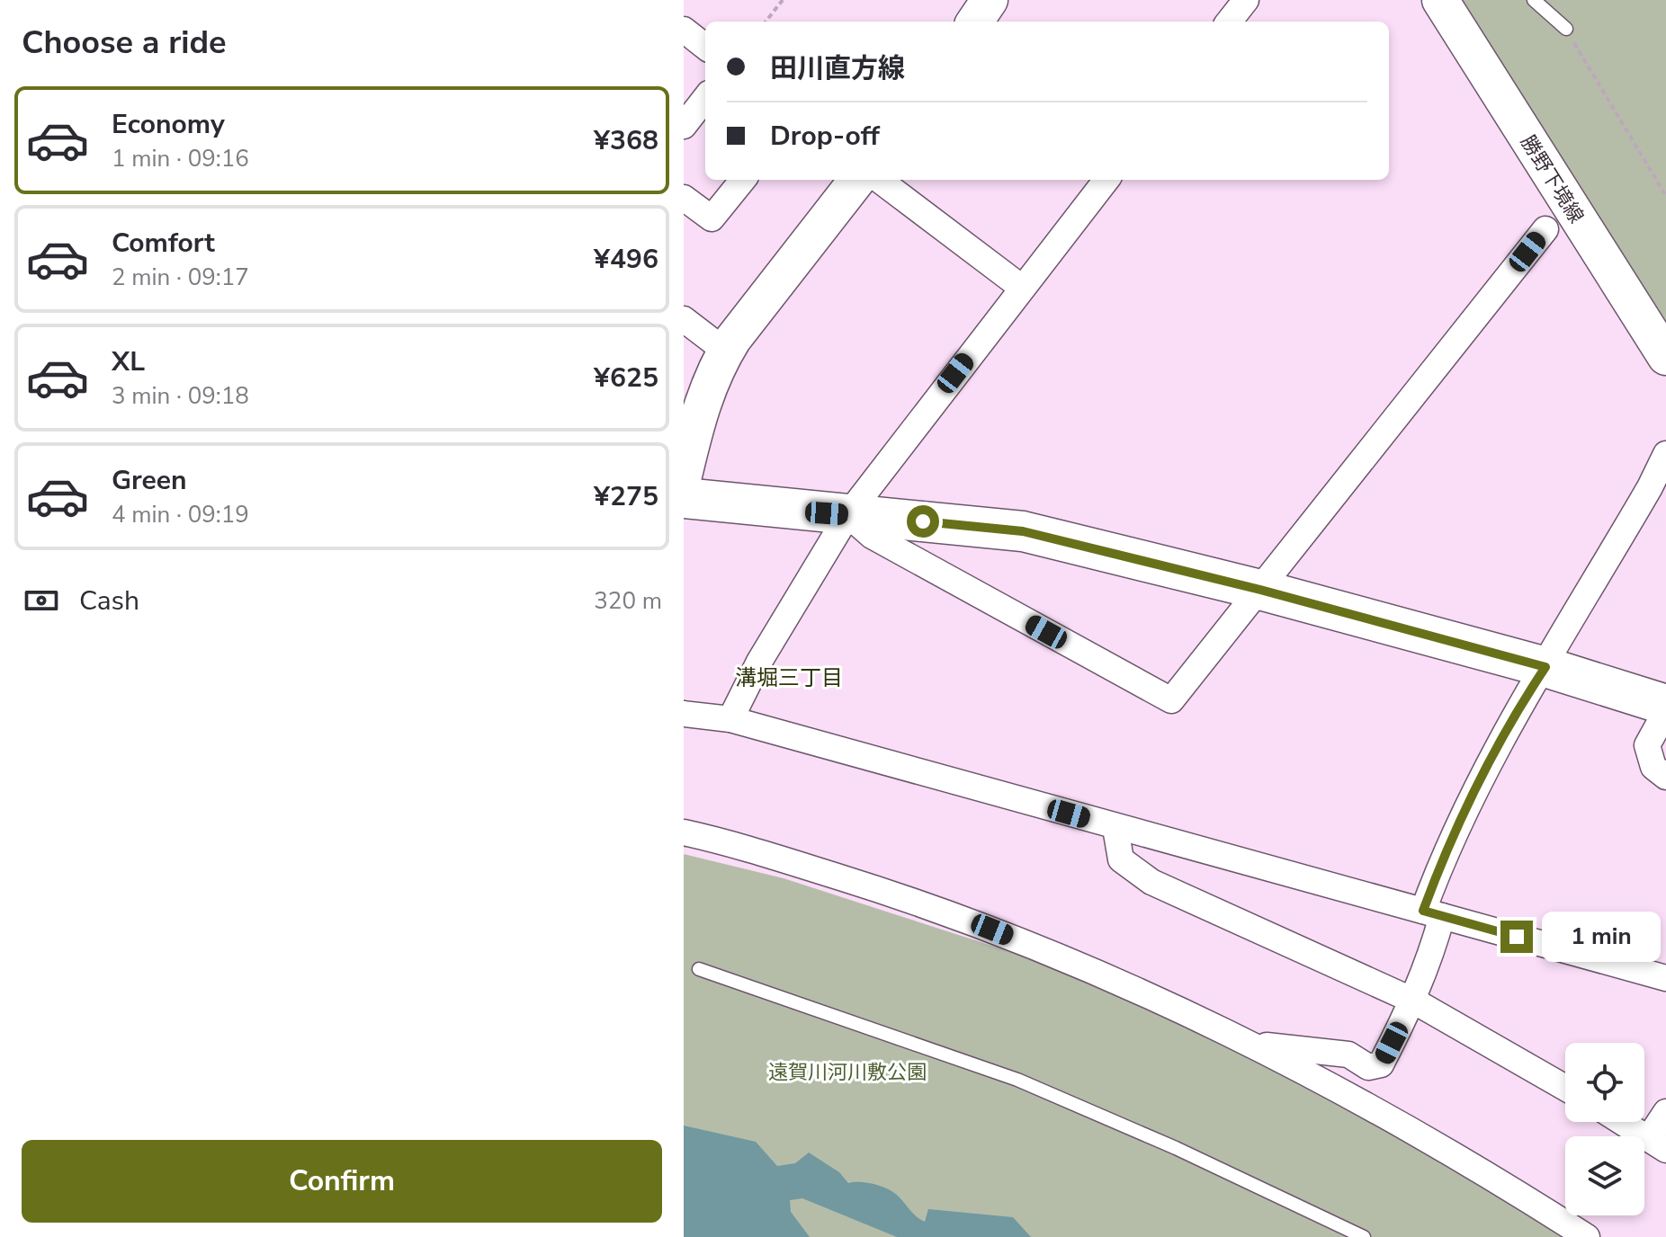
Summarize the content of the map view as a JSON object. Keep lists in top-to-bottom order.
{
  "streets": {
    "main road": ["勝野下境線"]
  },
  "districts": ["溝堀三丁目"],
  "parks": ["遠賀川河川敷公園"],
  "page": {
    "heading": "Choose a ride",
    "banner": ["田川直方線", "Drop-off"],
    "list": [
      {
        "name": "Economy",
        "note": "1 min · 09:16",
        "value": "¥368"
      },
      {
        "name": "Comfort",
        "note": "2 min · 09:17",
        "value": "¥496"
      },
      {
        "name": "XL",
        "note": "3 min · 09:18",
        "value": "¥625"
      },
      {
        "name": "Green",
        "note": "4 min · 09:19",
        "value": "¥275"
      }
    ],
    "pay": ["Cash", "320 m"],
    "bubble": "1 min",
    "buttons": "Confirm"
  }
}
